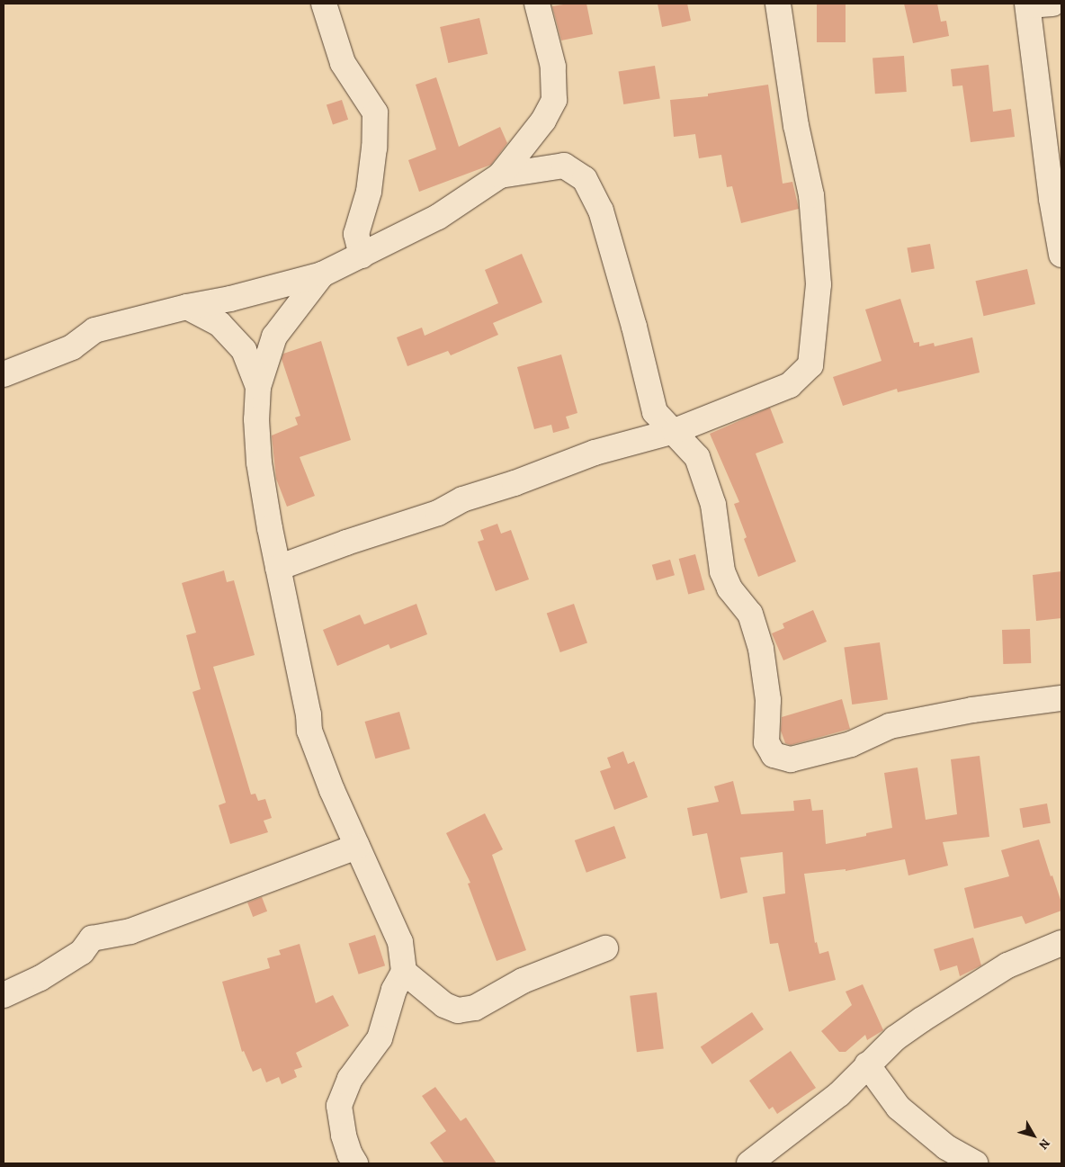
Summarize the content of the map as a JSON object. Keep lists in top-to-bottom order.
{
  "north": "bottom right"
}
